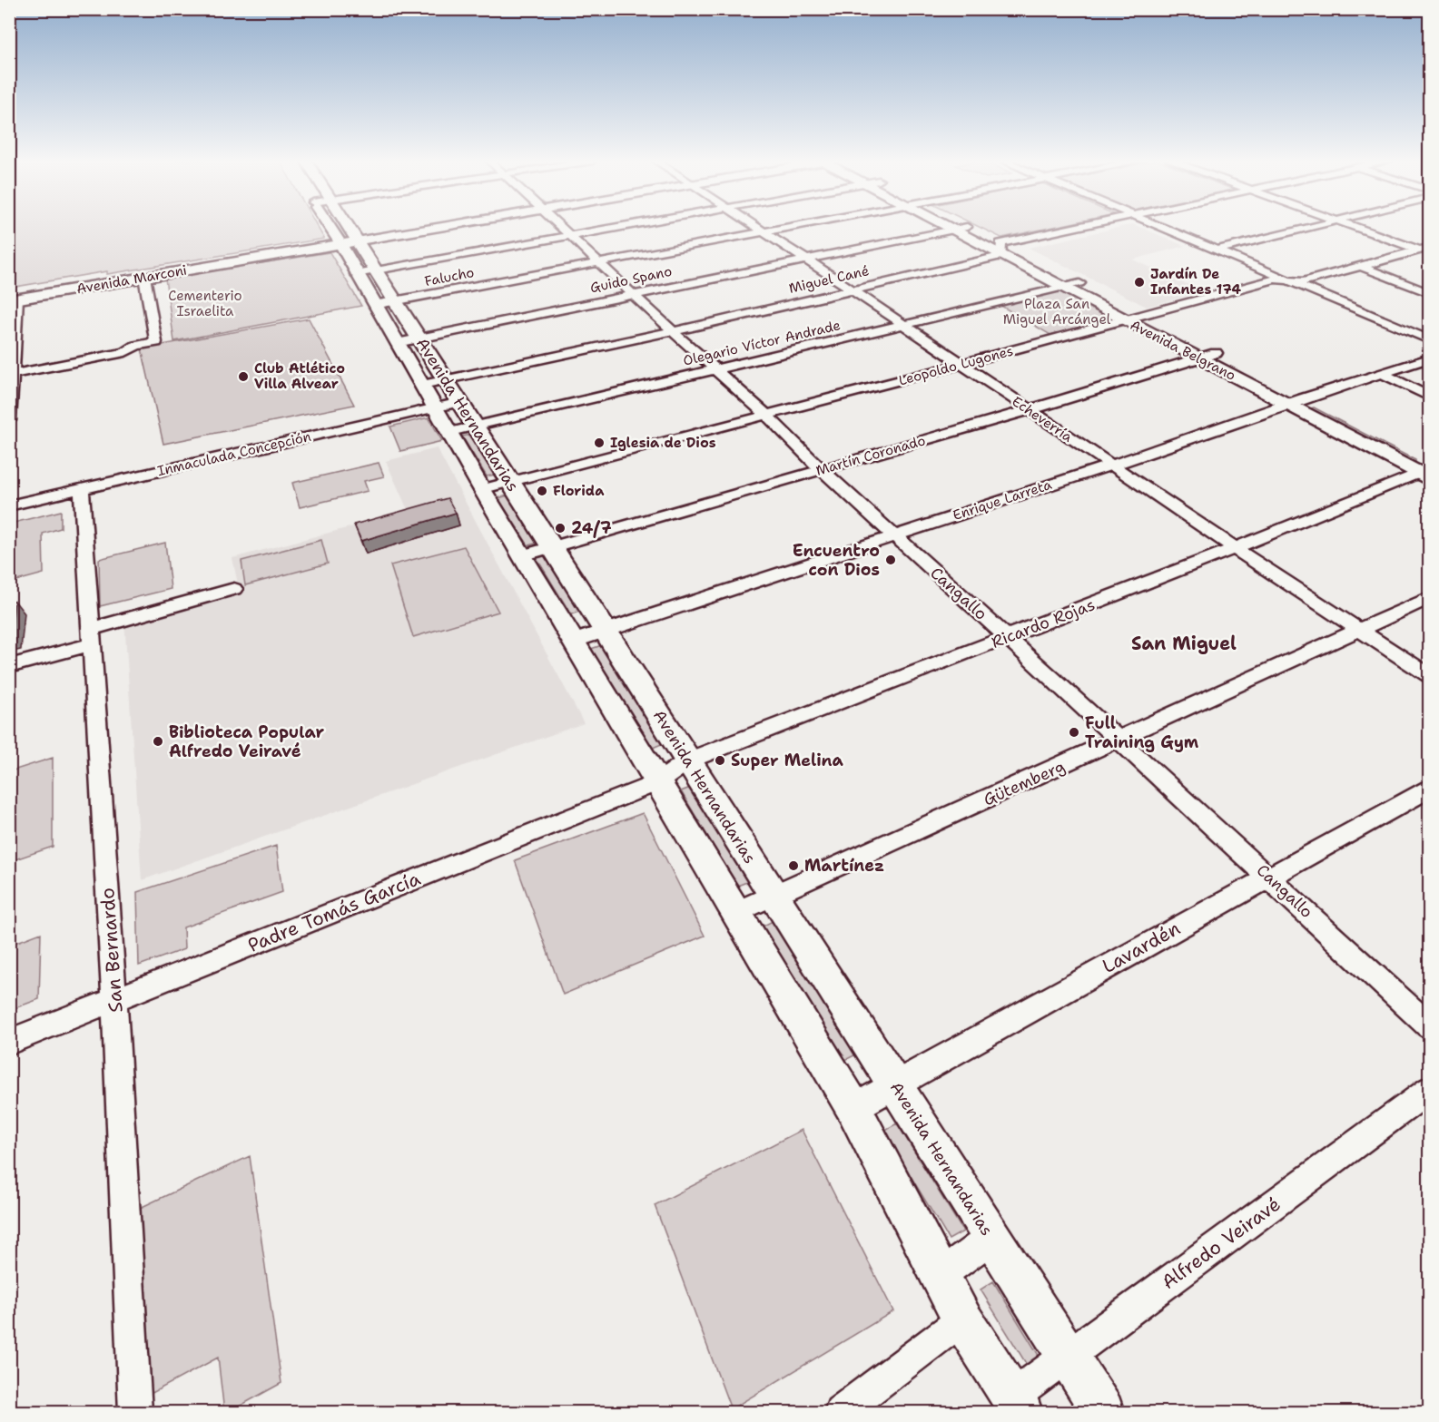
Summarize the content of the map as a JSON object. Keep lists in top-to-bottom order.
{
  "streets": {
    "main road": ["Avenida Marconi", "Avenida Belgrano", "Avenida Hernandarias"],
    "street": [
      "Falucho",
      "Guido Spano",
      "Miguel Cané",
      "Olegario Víctor Andrade",
      "Leopoldo Lugones",
      "Echeverría",
      "Inmaculada Concepción",
      "Martín Coronado",
      "Enrique Larreta",
      "Cangallo",
      "Ricardo Rojas",
      "Gütemberg",
      "Padre Tomás García",
      "Lavardén",
      "San Bernardo",
      "Alfredo Veiravé"
    ]
  },
  "crossings": [
    ["Falucho", "Avenida Hernandarias"],
    ["Falucho", "Echeverría"],
    ["Falucho", "Cangallo"],
    ["Avenida Marconi", "Avenida Hernandarias"],
    ["Guido Spano", "Avenida Belgrano"],
    ["Guido Spano", "Avenida Hernandarias"],
    ["Guido Spano", "Echeverría"],
    ["Guido Spano", "Cangallo"],
    ["Miguel Cané", "Avenida Belgrano"],
    ["Miguel Cané", "Avenida Hernandarias"],
    ["Miguel Cané", "Echeverría"],
    ["Miguel Cané", "Cangallo"],
    ["Olegario Víctor Andrade", "Avenida Belgrano"],
    ["Olegario Víctor Andrade", "Avenida Hernandarias"],
    ["Olegario Víctor Andrade", "Echeverría"],
    ["Olegario Víctor Andrade", "Cangallo"],
    ["Avenida Belgrano", "Leopoldo Lugones"],
    ["Avenida Belgrano", "Martín Coronado"],
    ["Avenida Belgrano", "Enrique Larreta"],
    ["Avenida Belgrano", "Ricardo Rojas"],
    ["Leopoldo Lugones", "Avenida Hernandarias"],
    ["Leopoldo Lugones", "Echeverría"],
    ["Leopoldo Lugones", "Cangallo"],
    ["Avenida Hernandarias", "Inmaculada Concepción"],
    ["Avenida Hernandarias", "Martín Coronado"],
    ["Avenida Hernandarias", "Enrique Larreta"],
    ["Avenida Hernandarias", "Ricardo Rojas"],
    ["Avenida Hernandarias", "Gütemberg"],
    ["Avenida Hernandarias", "Padre Tomás García"],
    ["Avenida Hernandarias", "Lavardén"],
    ["Avenida Hernandarias", "Alfredo Veiravé"],
    ["Echeverría", "Martín Coronado"],
    ["Echeverría", "Enrique Larreta"],
    ["Echeverría", "Ricardo Rojas"],
    ["Echeverría", "Gütemberg"],
    ["Inmaculada Concepción", "San Bernardo"],
    ["Martín Coronado", "Cangallo"],
    ["Enrique Larreta", "Cangallo"],
    ["Cangallo", "Ricardo Rojas"],
    ["Cangallo", "Gütemberg"],
    ["Cangallo", "Lavardén"],
    ["Ricardo Rojas", "Padre Tomás García"],
    ["Padre Tomás García", "San Bernardo"]
  ],
  "districts": ["San Miguel"],
  "parks": ["Cementerio Israelita", "Plaza San Miguel Arcángel"],
  "places": [
    "Jardín De Infantes 174",
    "Club Atlético Villa Alvear",
    "Iglesia de Dios",
    "Florida",
    "24/7",
    "Encuentro con Dios",
    "Full Training Gym",
    "Biblioteca Popular Alfredo Veiravé",
    "Super Melina",
    "Martínez"
  ]
}
